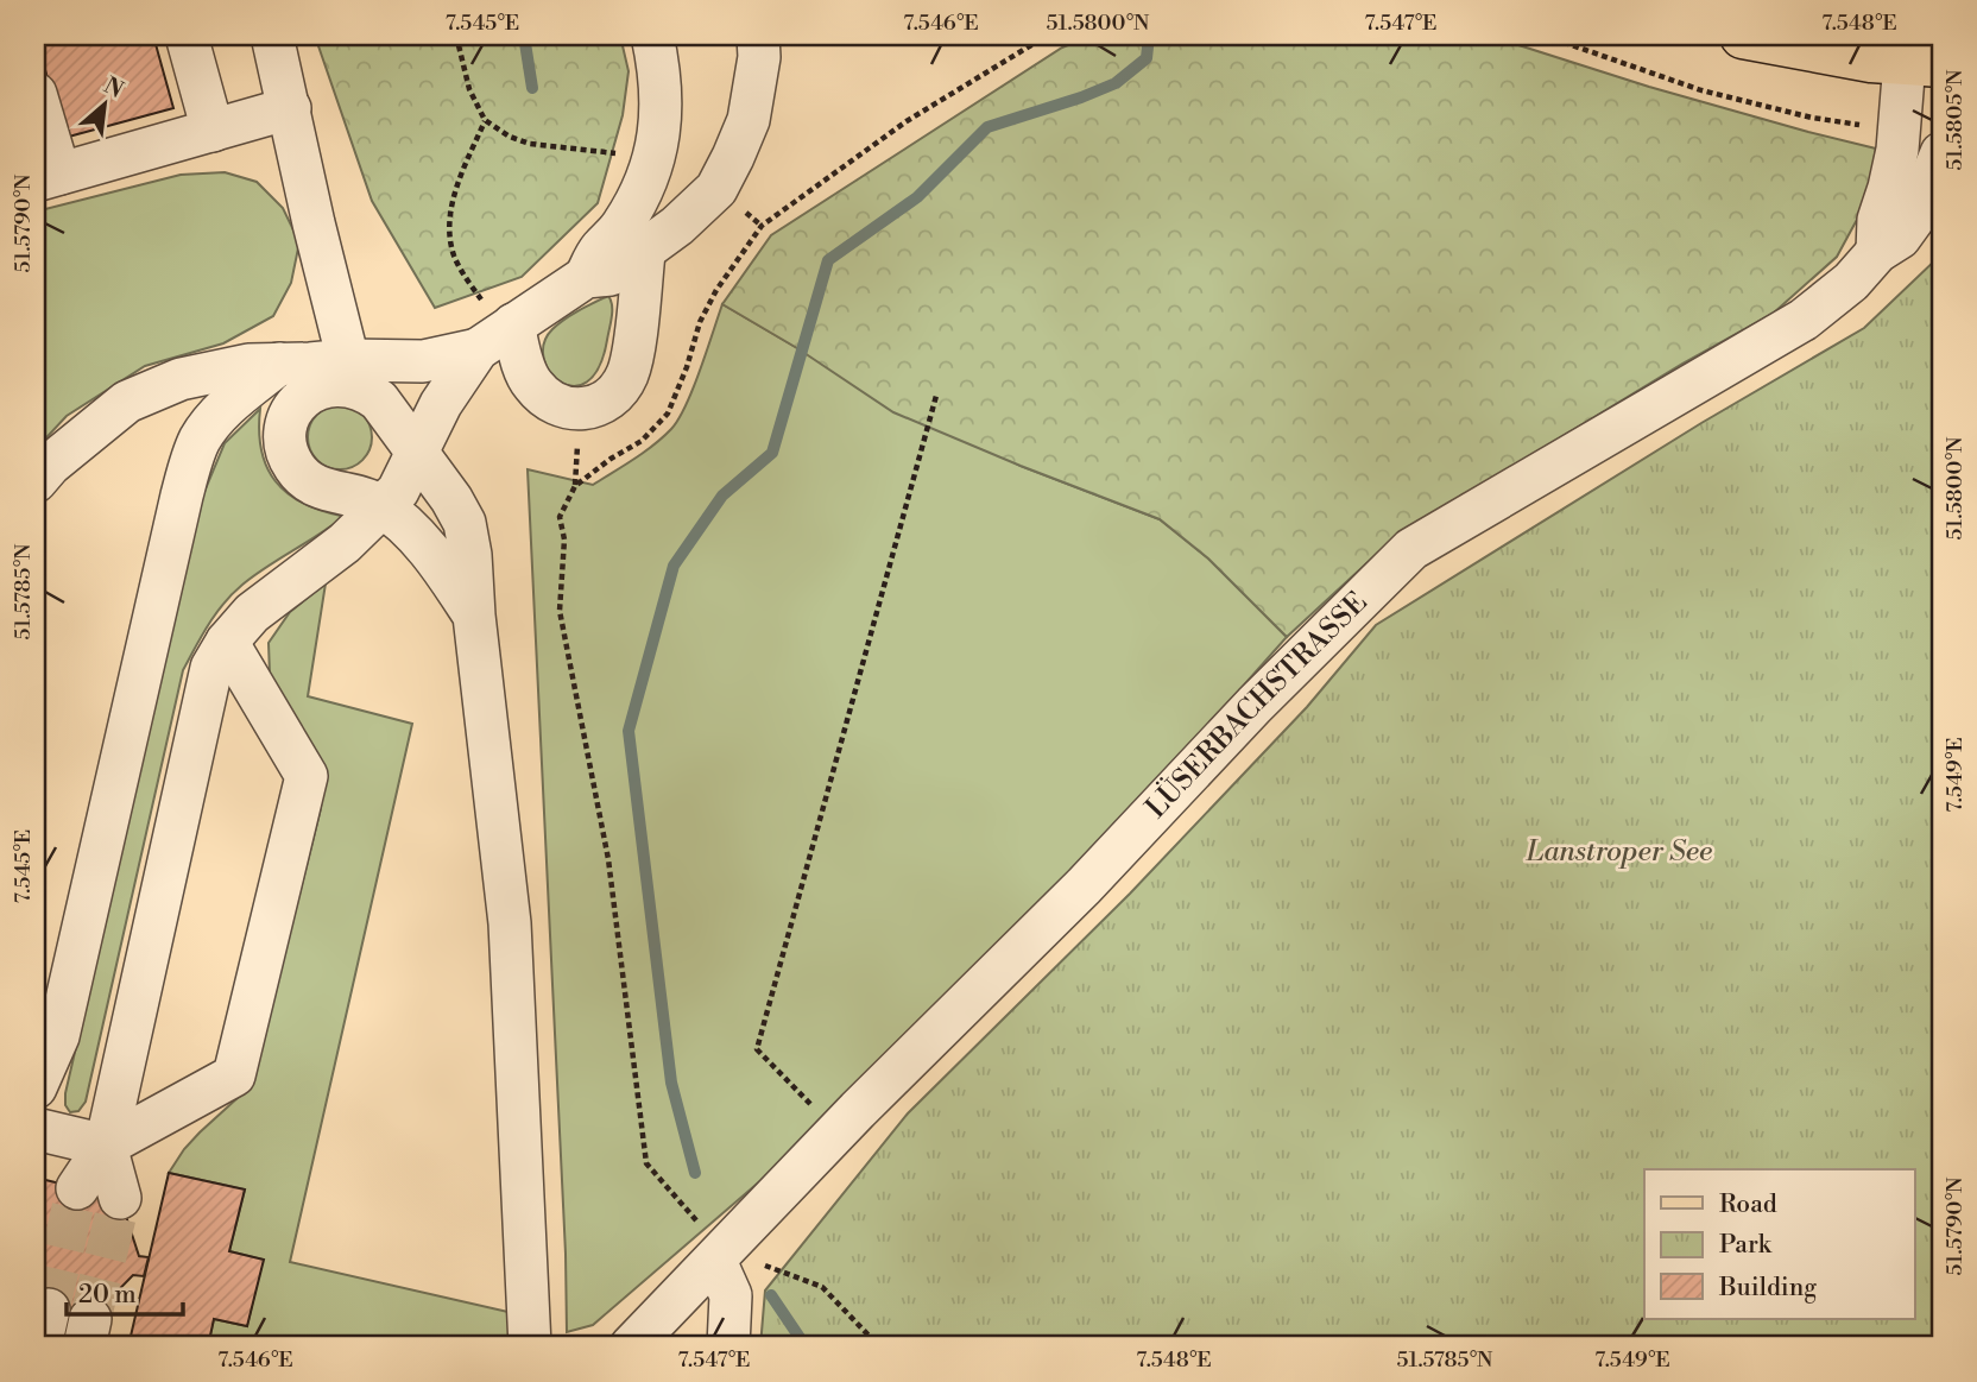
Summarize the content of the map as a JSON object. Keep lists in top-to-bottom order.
{
  "streets": {
    "street": ["LÜSERBACHSTRASSE"]
  },
  "parks": ["Lanstroper See"],
  "legend": ["Road", "Park", "Building"],
  "scale_bar": "20 m",
  "north": "top right",
  "coordinates": [
    "7.545°E",
    "7.546°E",
    "51.5800°N",
    "7.547°E",
    "7.548°E",
    "51.5805°N",
    "51.5790°N",
    "51.5785°N",
    "7.549°E"
  ]
}
